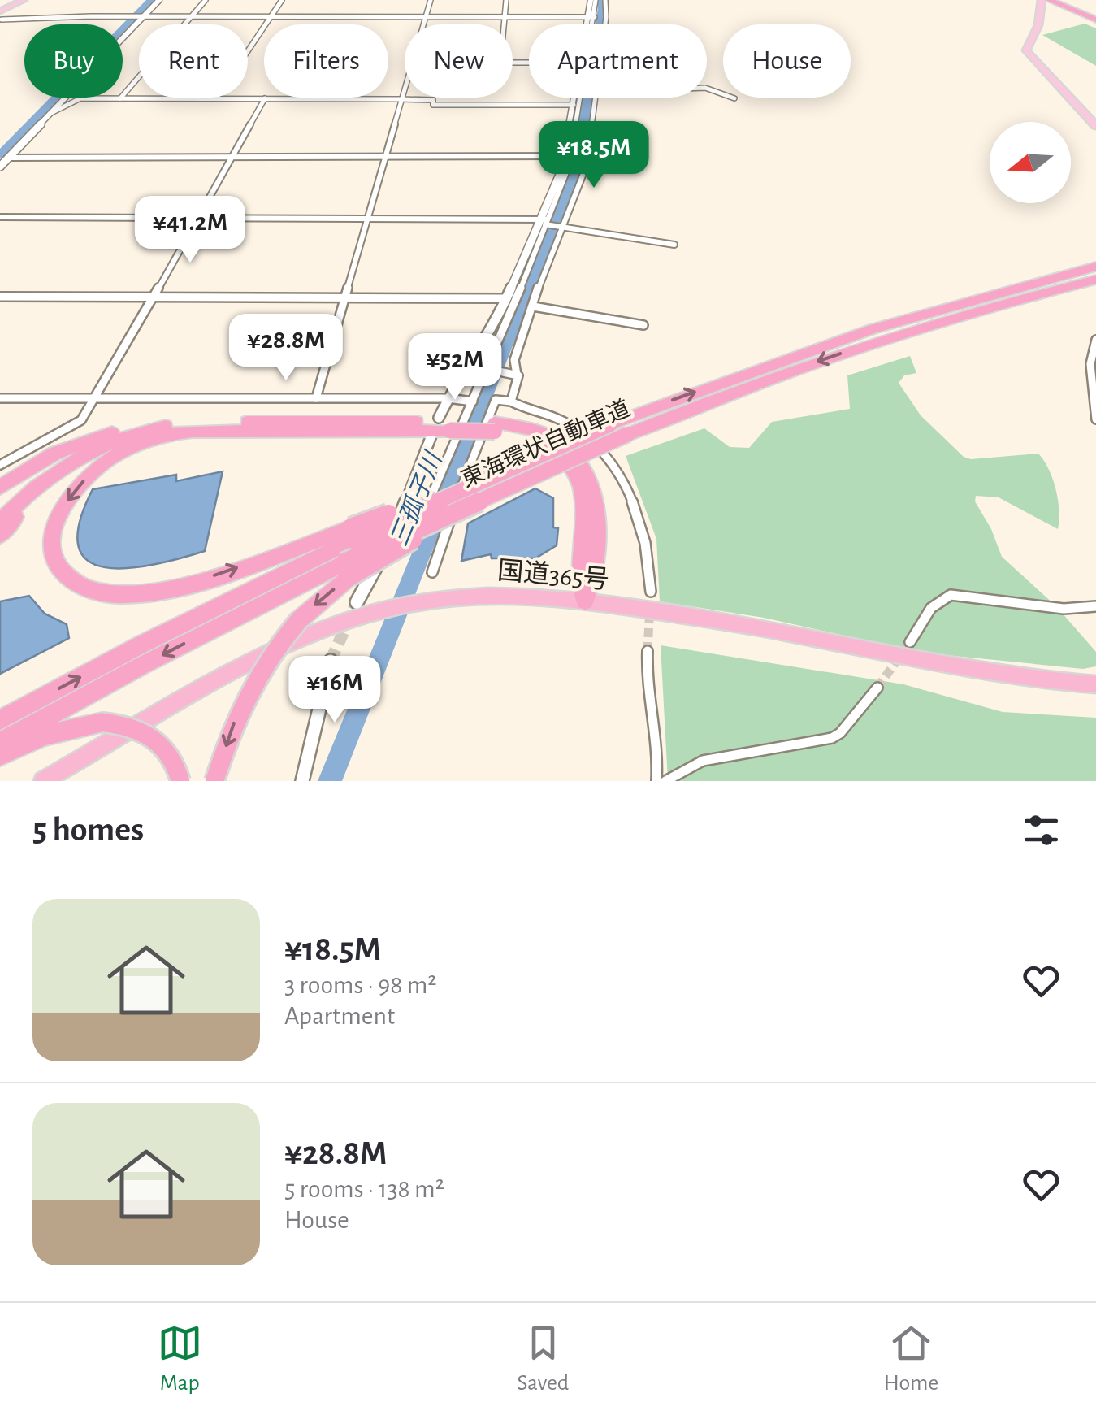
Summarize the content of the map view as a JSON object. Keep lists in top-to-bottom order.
{
  "streets": {
    "highway": ["東海環状自動車道", "国道365号"]
  },
  "water": ["三孤子川"],
  "north": "left",
  "page": {
    "chip": [
      "Buy",
      "Rent",
      "Filters",
      "New",
      "Apartment",
      "House"
    ],
    "price": [
      "¥18.5M",
      "¥41.2M",
      "¥28.8M",
      "¥52M",
      "¥16M"
    ],
    "heading": "5 homes",
    "list": [
      {
        "name": "¥18.5M",
        "note": "3 rooms · 98 m² · Apartment"
      },
      {
        "name": "¥28.8M",
        "note": "5 rooms · 138 m² · House"
      }
    ],
    "tabs": ["Map", "Saved", "Home"]
  }
}
